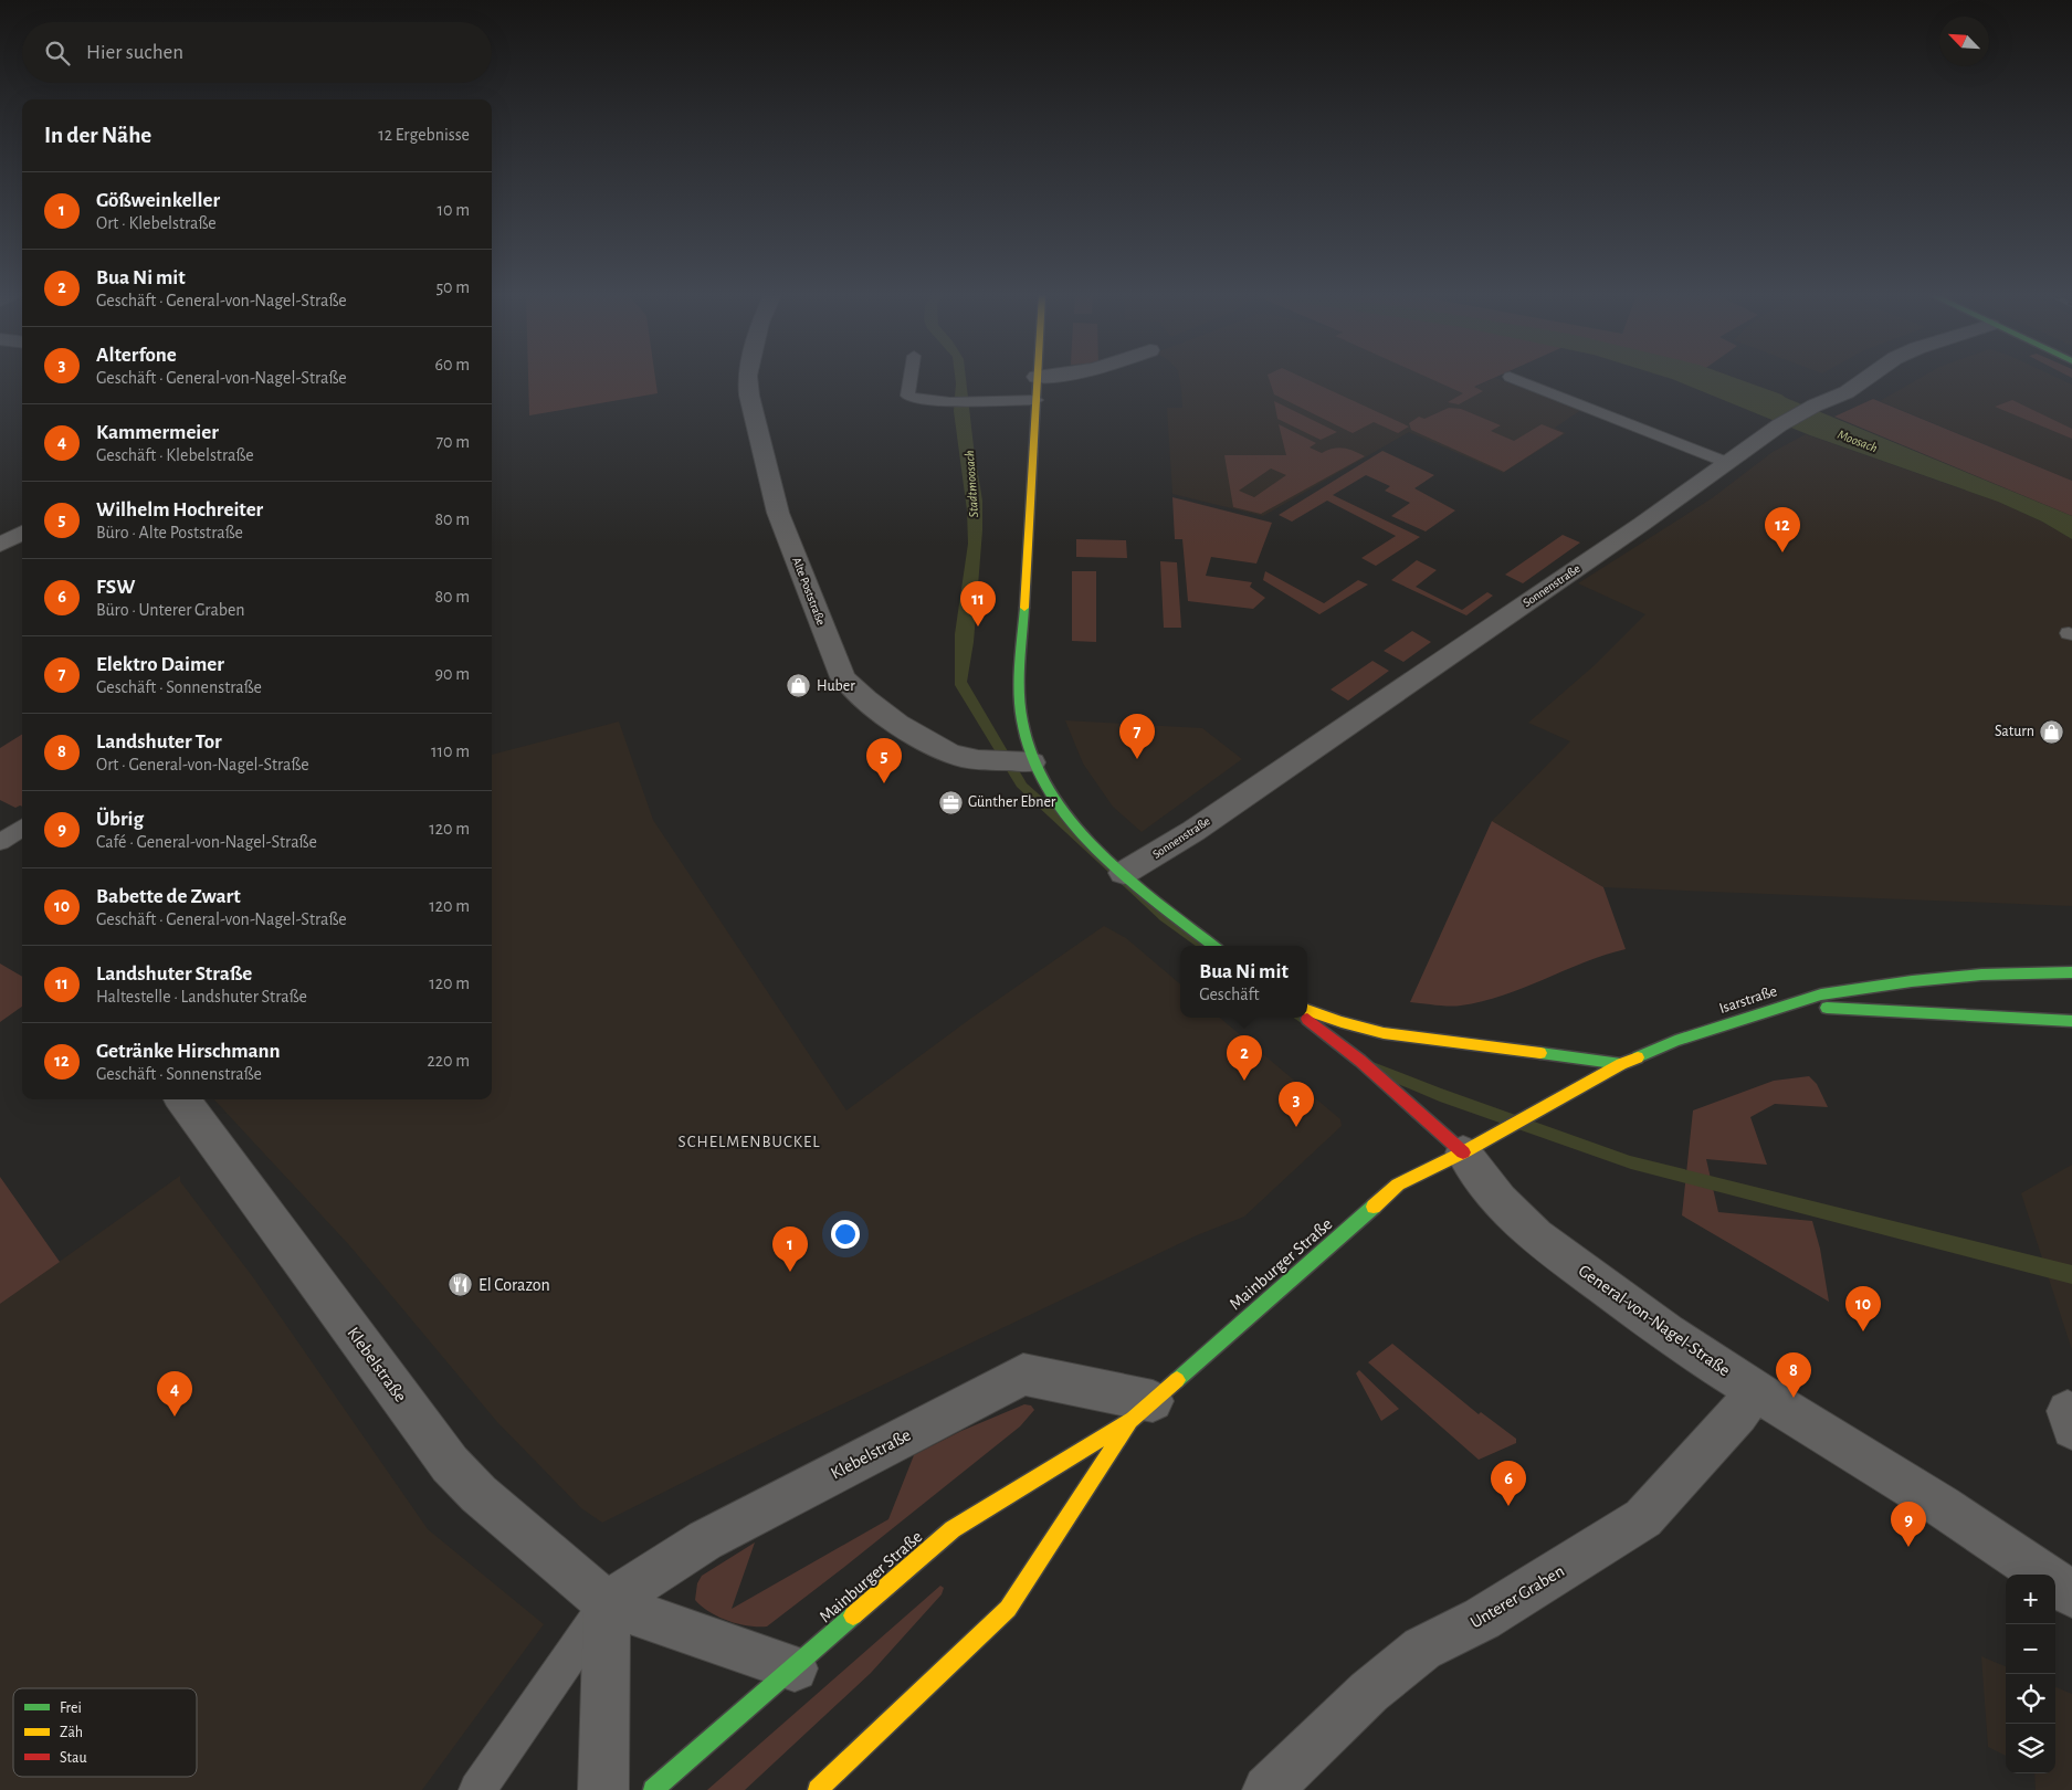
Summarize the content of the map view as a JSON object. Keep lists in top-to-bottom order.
{
  "streets": {
    "main road": ["Isarstraße", "Mainburger Straße", "General-von-Nagel-Straße"],
    "street": [
      "Sonnenstraße",
      "Alte Poststraße",
      "Klebelstraße",
      "Unterer Graben"
    ]
  },
  "crossings": [
    ["Isarstraße", "Mainburger Straße"],
    ["Isarstraße", "General-von-Nagel-Straße"],
    ["Mainburger Straße", "General-von-Nagel-Straße"],
    ["Mainburger Straße", "Klebelstraße"],
    ["General-von-Nagel-Straße", "Unterer Graben"]
  ],
  "districts": ["SCHELMENBUCKEL"],
  "water": ["Moosach", "Stadtmoosach"],
  "places": {
    "shop": ["Huber", "Saturn"],
    "office": ["Günther Ebner"],
    "restaurant": ["El Corazon"]
  },
  "legend": ["Frei", "Zäh", "Stau"],
  "north": "top left",
  "page": {
    "search": "Hier suchen",
    "heading": ["In der Nähe", "12 Ergebnisse"],
    "list": [
      {
        "mark": "1",
        "name": "Gößweinkeller",
        "note": "Ort · Klebelstraße",
        "value": "10 m"
      },
      {
        "mark": "2",
        "name": "Bua Ni mit",
        "note": "Geschäft · General-von-Nagel-Straße",
        "value": "50 m"
      },
      {
        "mark": "3",
        "name": "Alterfone",
        "note": "Geschäft · General-von-Nagel-Straße",
        "value": "60 m"
      },
      {
        "mark": "4",
        "name": "Kammermeier",
        "note": "Geschäft · Klebelstraße",
        "value": "70 m"
      },
      {
        "mark": "5",
        "name": "Wilhelm Hochreiter",
        "note": "Büro · Alte Poststraße",
        "value": "80 m"
      },
      {
        "mark": "6",
        "name": "FSW",
        "note": "Büro · Unterer Graben",
        "value": "80 m"
      },
      {
        "mark": "7",
        "name": "Elektro Daimer",
        "note": "Geschäft · Sonnenstraße",
        "value": "90 m"
      },
      {
        "mark": "8",
        "name": "Landshuter Tor",
        "note": "Ort · General-von-Nagel-Straße",
        "value": "110 m"
      },
      {
        "mark": "9",
        "name": "Übrig",
        "note": "Café · General-von-Nagel-Straße",
        "value": "120 m"
      },
      {
        "mark": "10",
        "name": "Babette de Zwart",
        "note": "Geschäft · General-von-Nagel-Straße",
        "value": "120 m"
      },
      {
        "mark": "11",
        "name": "Landshuter Straße",
        "note": "Haltestelle · Landshuter Straße",
        "value": "120 m"
      },
      {
        "mark": "12",
        "name": "Getränke Hirschmann",
        "note": "Geschäft · Sonnenstraße",
        "value": "220 m"
      }
    ],
    "pins": [
      "12",
      "11",
      "7",
      "5",
      "2",
      "3",
      "1",
      "10",
      "8",
      "4",
      "6",
      "9"
    ],
    "popup": ["Bua Ni mit", "Geschäft"],
    "map_buttons": ["+", "−"]
  }
}
